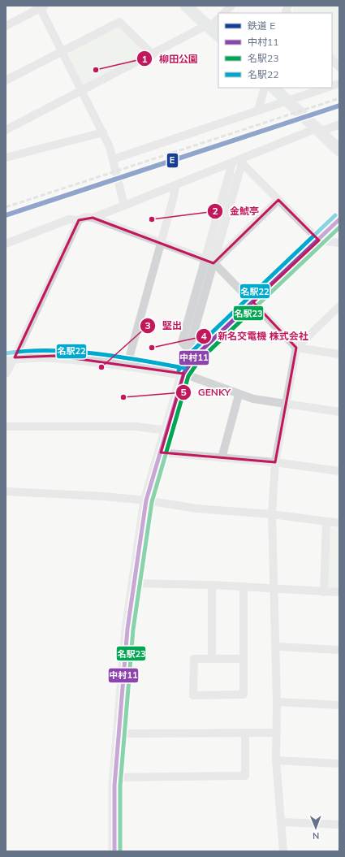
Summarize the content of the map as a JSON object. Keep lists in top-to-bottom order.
{
  "places": [
    "柳田公園",
    "金鯱亭",
    "新名交電機 株式会社",
    "堅出",
    "GENKY"
  ],
  "lines": [
    "rail line E",
    "transit line 名駅22",
    "transit line 中村11",
    "transit line 名駅23"
  ],
  "legend": [
    "鉄道 E",
    "中村11",
    "名駅23",
    "名駅22"
  ],
  "north": "bottom"
}
